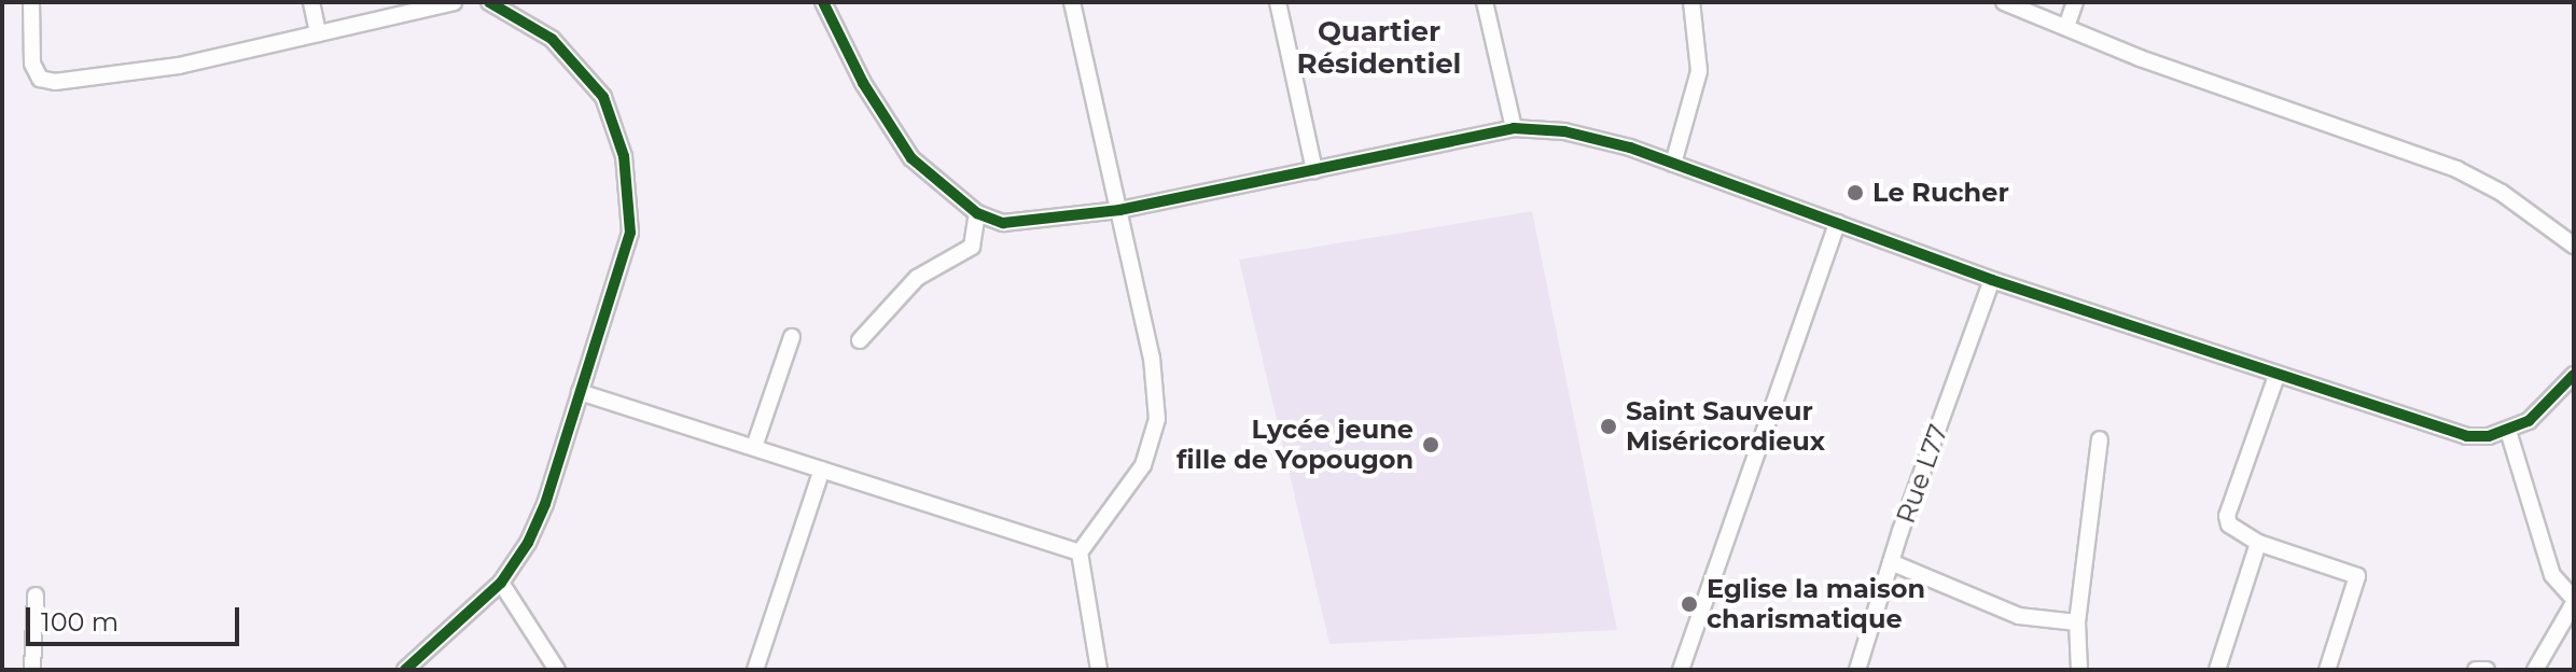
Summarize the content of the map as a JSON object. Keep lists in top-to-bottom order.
{
  "streets": {
    "street": ["Rue L77"]
  },
  "districts": ["Quartier Résidentiel"],
  "places": [
    "Le Rucher",
    "Saint Sauveur Miséricordieux",
    "Lycée jeune fille de Yopougon",
    "Eglise la maison charismatique"
  ],
  "scale_bar": "100 m"
}
